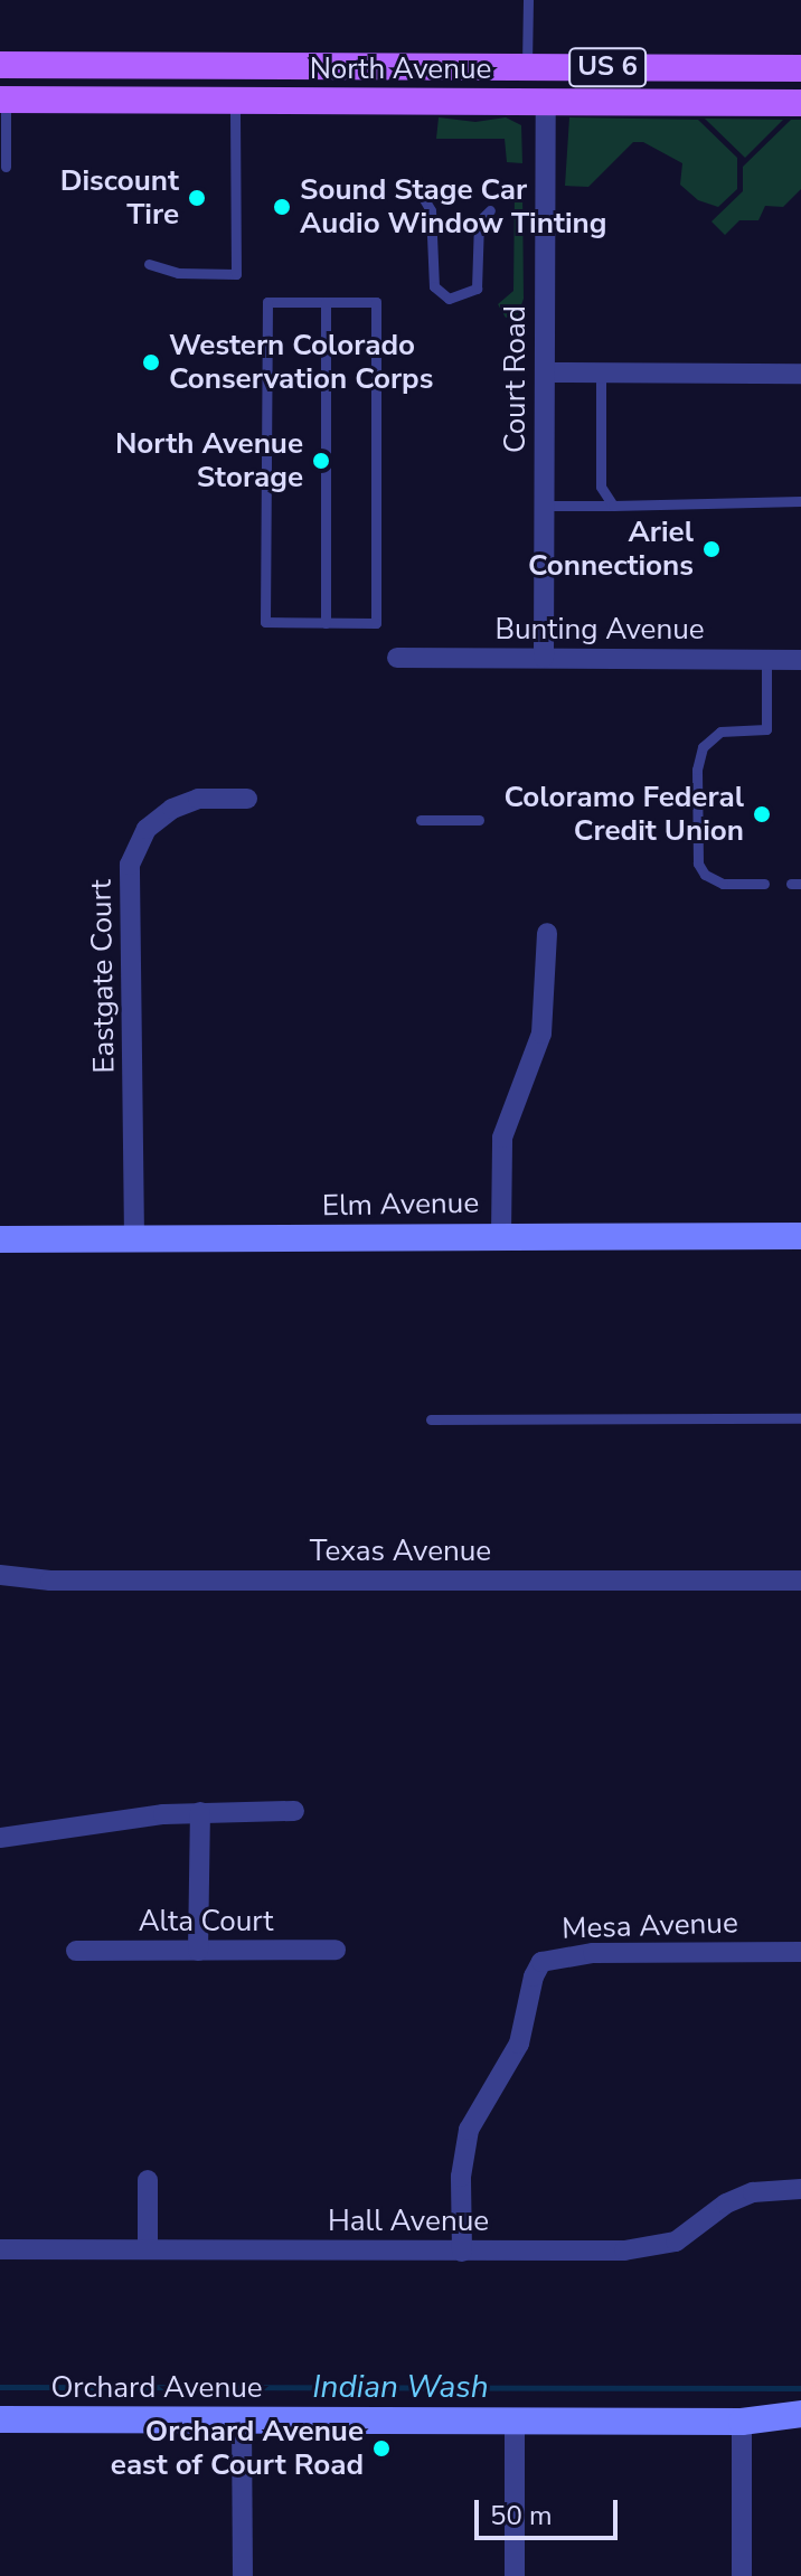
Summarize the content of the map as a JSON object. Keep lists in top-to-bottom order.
{
  "streets": {
    "main road": ["US 6", "North Avenue"],
    "street": [
      "Court Road",
      "Bunting Avenue",
      "Eastgate Court",
      "Elm Avenue",
      "Texas Avenue",
      "Alta Court",
      "Mesa Avenue",
      "Hall Avenue",
      "Orchard Avenue"
    ]
  },
  "crossings": [
    ["North Avenue", "Court Road"],
    ["Court Road", "Bunting Avenue"],
    ["Eastgate Court", "Elm Avenue"],
    ["Mesa Avenue", "Hall Avenue"]
  ],
  "water": ["Indian Wash"],
  "places": [
    "Discount Tire",
    "Sound Stage Car Audio Window Tinting",
    "Western Colorado Conservation Corps",
    "North Avenue Storage",
    "Ariel Connections",
    "Coloramo Federal Credit Union",
    "Orchard Avenue east of Court Road"
  ],
  "scale_bar": "50 m"
}
